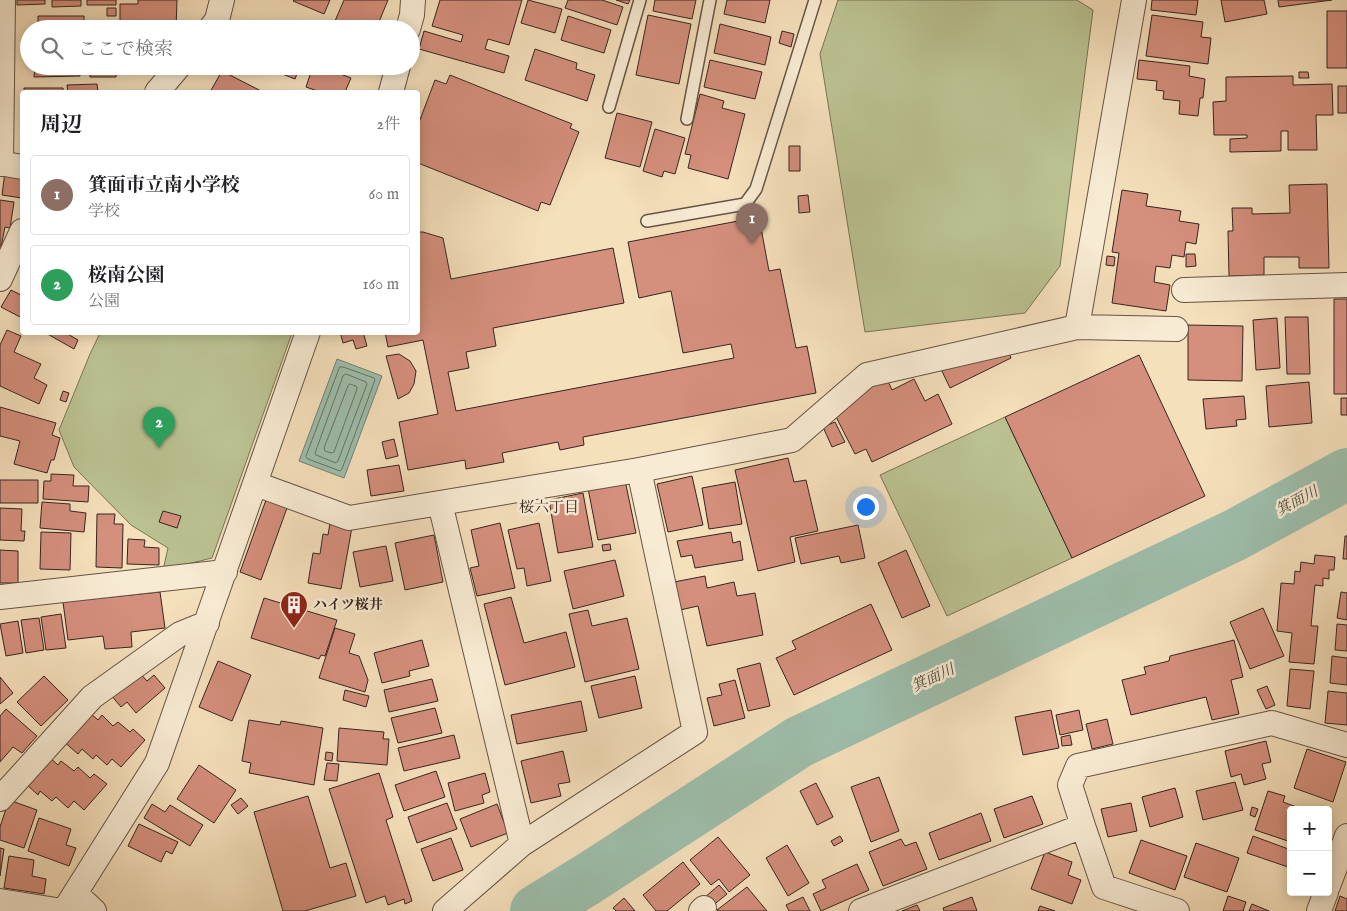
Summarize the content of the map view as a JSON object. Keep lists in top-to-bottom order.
{
  "districts": ["桜六丁目"],
  "water": ["箕面川"],
  "places": {
    "building": ["ハイツ桜井"]
  },
  "page": {
    "search": "ここで検索",
    "heading": ["周辺", "2件"],
    "list": [
      {
        "mark": "1",
        "name": "箕面市立南小学校",
        "note": "学校",
        "value": "60 m"
      },
      {
        "mark": "2",
        "name": "桜南公園",
        "note": "公園",
        "value": "160 m"
      }
    ],
    "pins": ["1", "2"],
    "map_buttons": ["+", "−"]
  }
}
